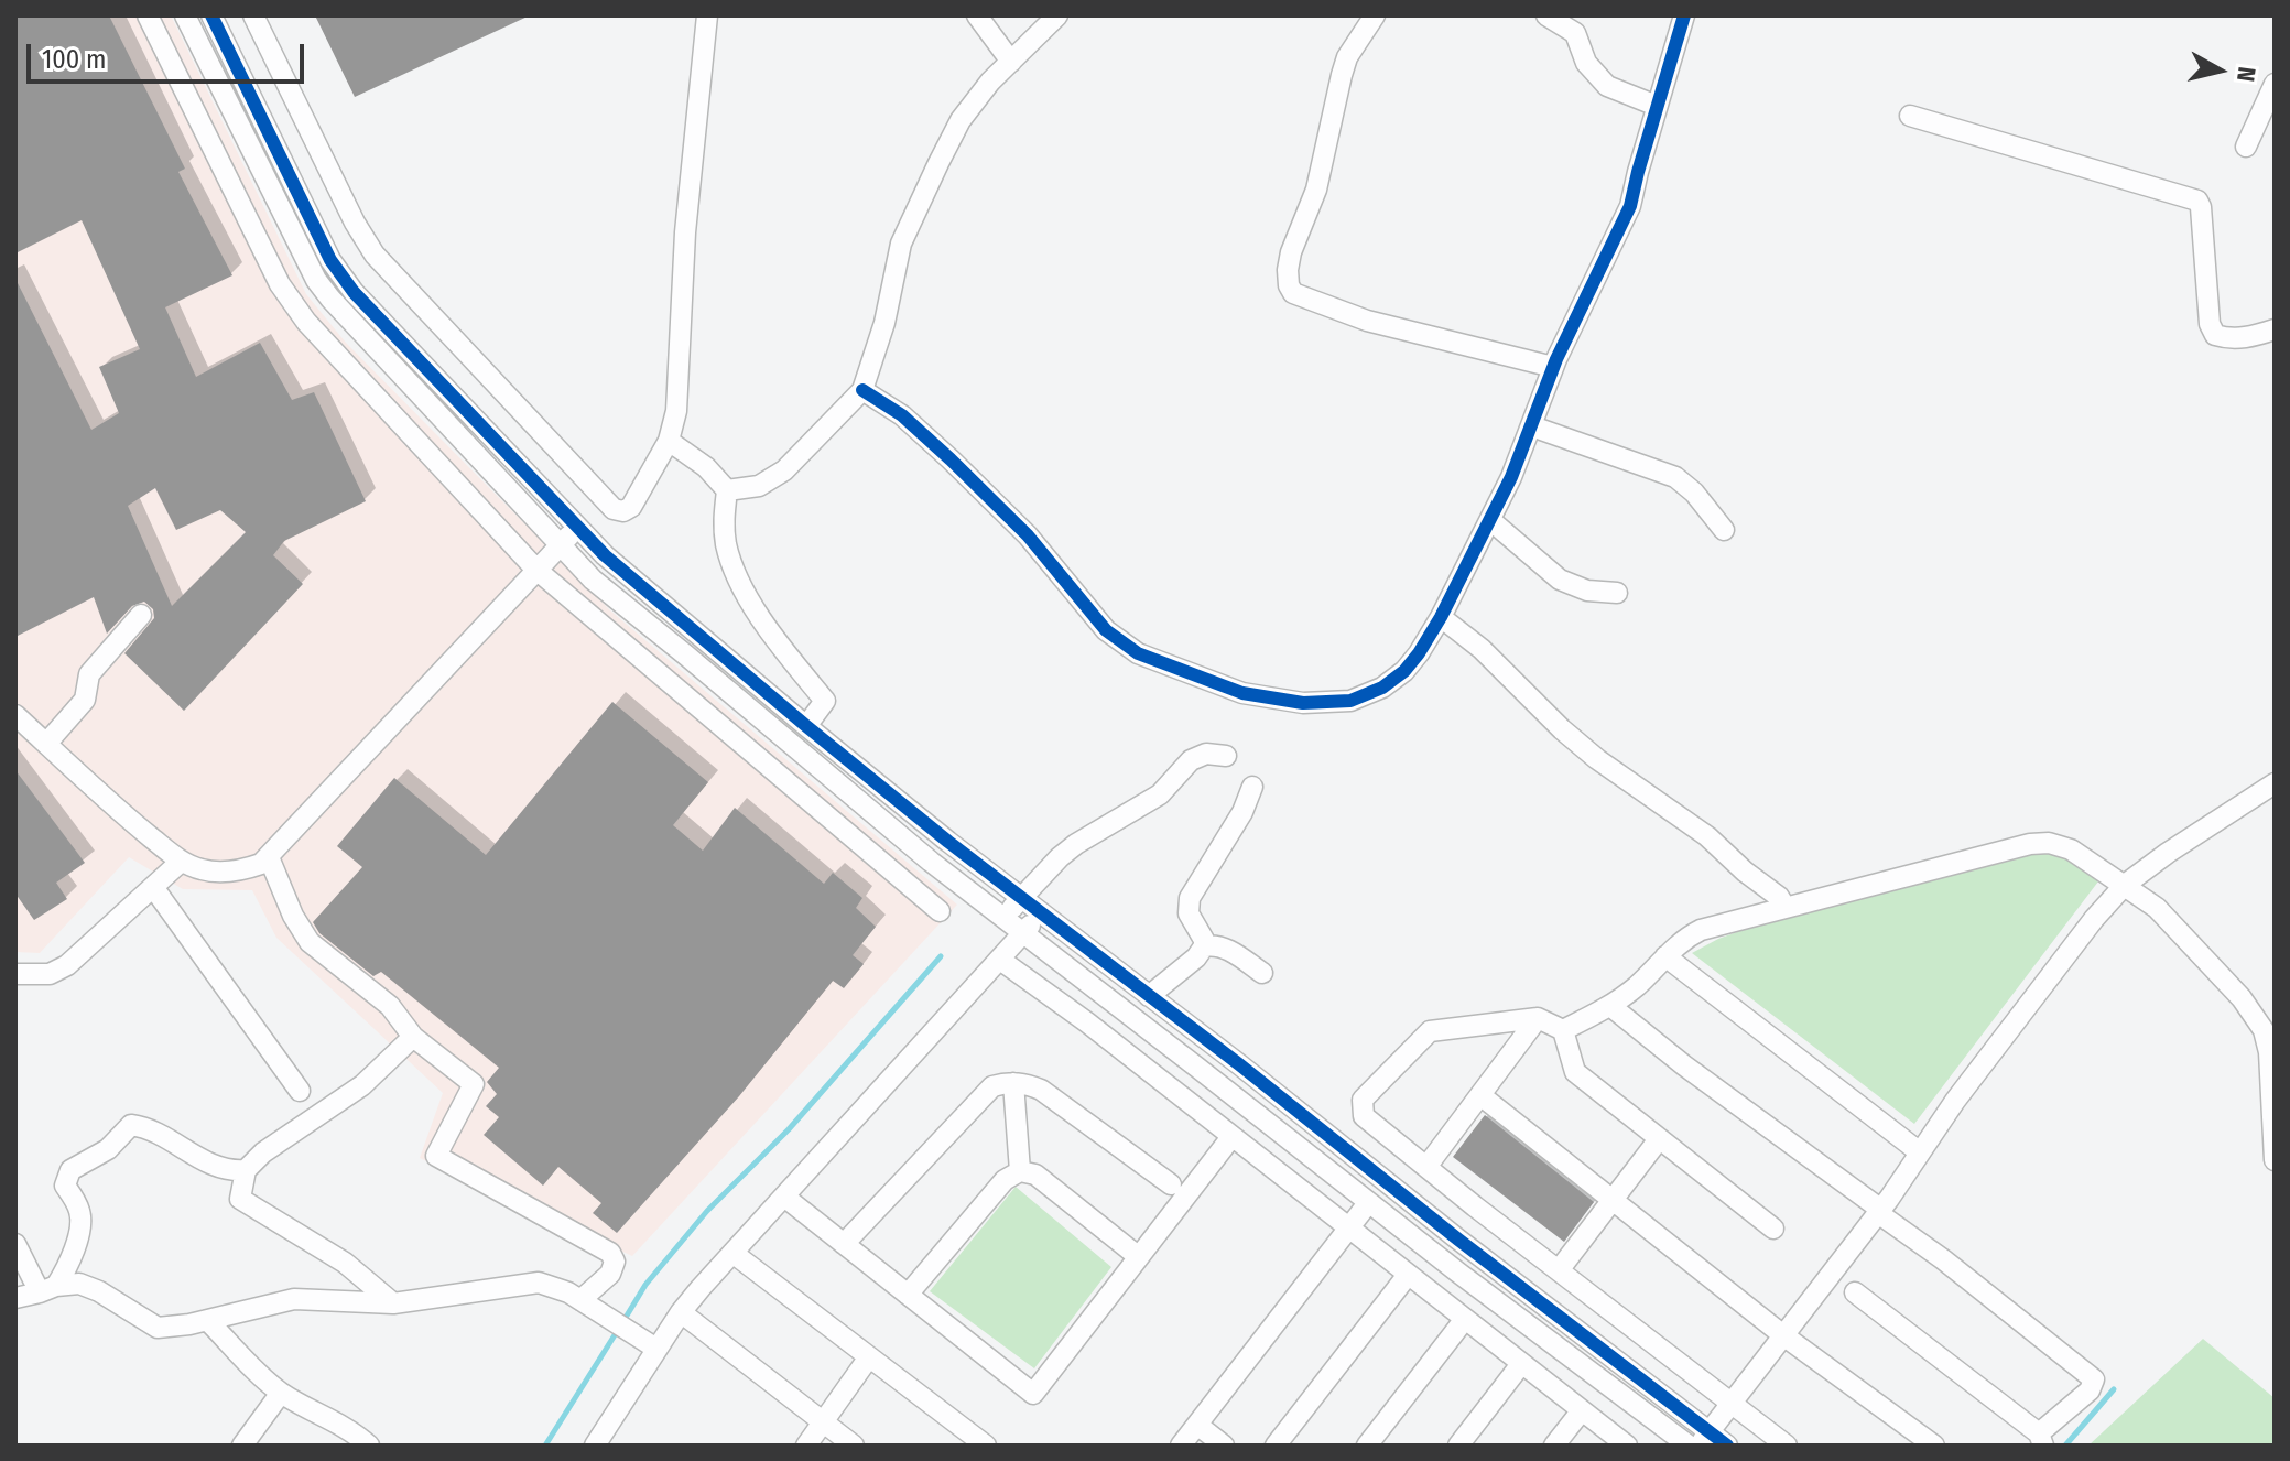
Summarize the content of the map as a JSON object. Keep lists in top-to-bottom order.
{
  "scale_bar": "100 m",
  "north": "right"
}
